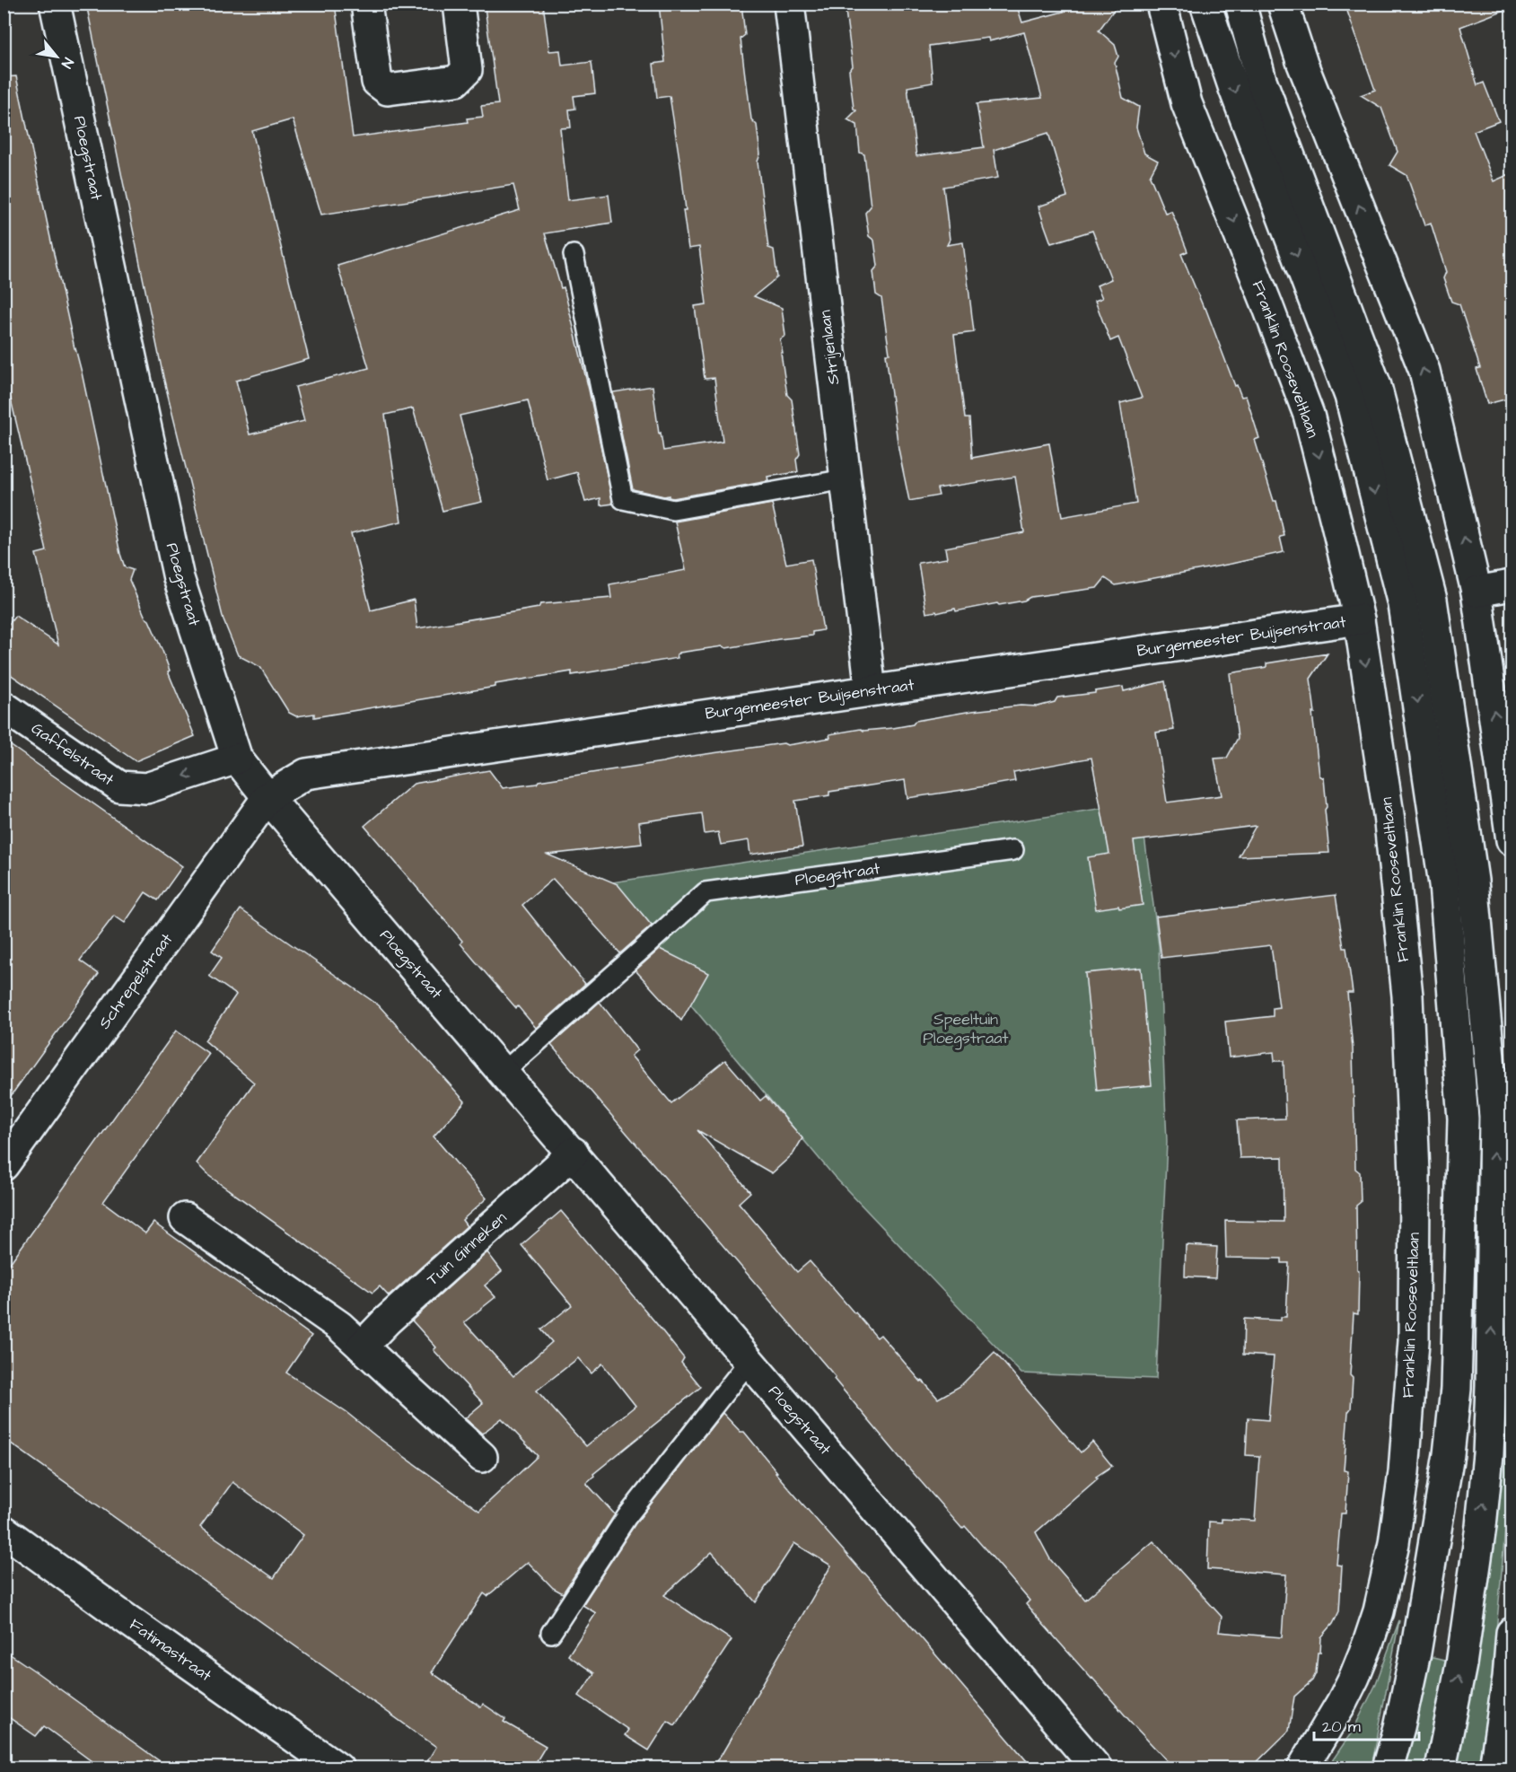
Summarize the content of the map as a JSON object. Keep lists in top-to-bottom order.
{
  "streets": {
    "street": [
      "Ploegstraat",
      "Strijenlaan",
      "Franklin Rooseveltlaan",
      "Burgemeester Buijsenstraat",
      "Gaffelstraat",
      "Schrepelstraat",
      "Tuin Ginneken",
      "Fatimastraat"
    ]
  },
  "crossings": [
    ["Ploegstraat", "Burgemeester Buijsenstraat"],
    ["Ploegstraat", "Gaffelstraat"],
    ["Ploegstraat", "Schrepelstraat"],
    ["Ploegstraat", "Tuin Ginneken"],
    ["Strijenlaan", "Burgemeester Buijsenstraat"],
    ["Franklin Rooseveltlaan", "Burgemeester Buijsenstraat"],
    ["Burgemeester Buijsenstraat", "Schrepelstraat"]
  ],
  "one_way": ["Gaffelstraat"],
  "parks": ["Speeltuin Ploegstraat"],
  "scale_bar": "20 m",
  "north": "bottom right"
}
